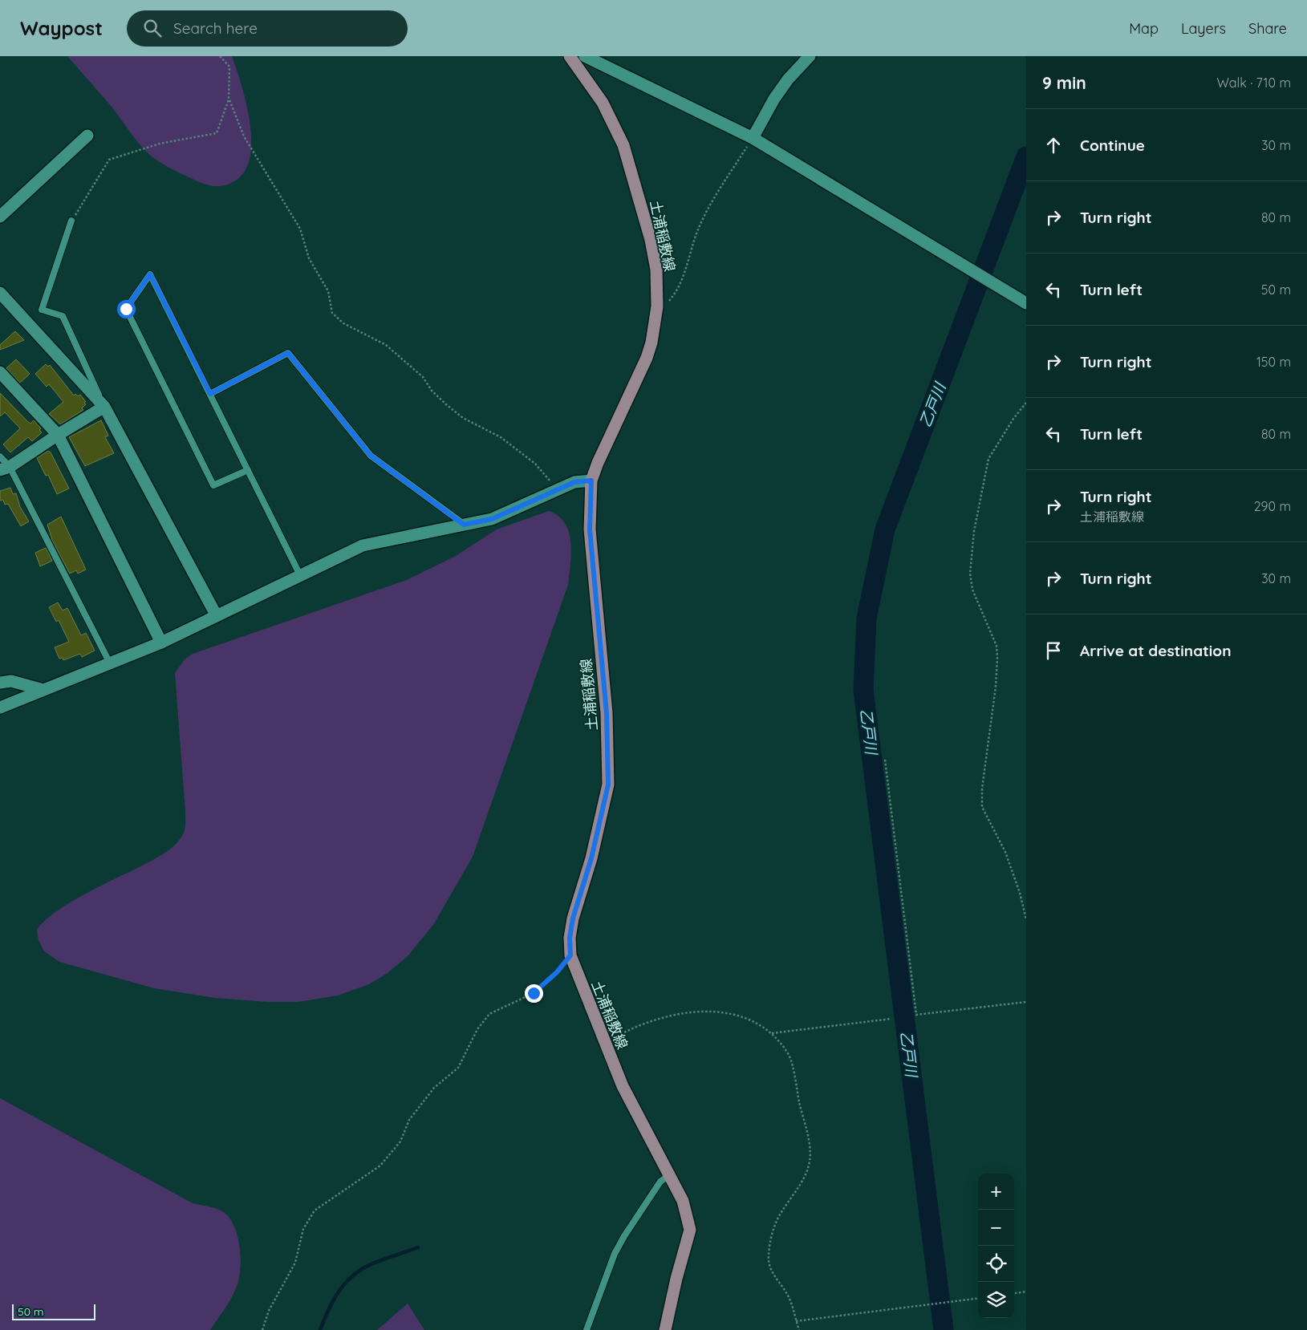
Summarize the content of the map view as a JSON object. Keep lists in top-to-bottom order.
{
  "streets": {
    "main road": ["土浦稲敷線"]
  },
  "water": ["乙戸川"],
  "scale_bar": "50 m",
  "page": {
    "header": "Waypost",
    "search": "Search here",
    "nav": ["Map", "Layers", "Share"],
    "heading": ["9 min", "Walk · 710 m"],
    "list": [
      ["Continue", "30 m"],
      ["Turn right", "80 m"],
      ["Turn left", "50 m"],
      ["Turn right", "150 m"],
      ["Turn left", "80 m"],
      ["Turn right", "土浦稲敷線", "290 m"],
      ["Turn right", "30 m"],
      "Arrive at destination"
    ],
    "map_buttons": ["+", "−"],
    "scale": "50 m"
  }
}
